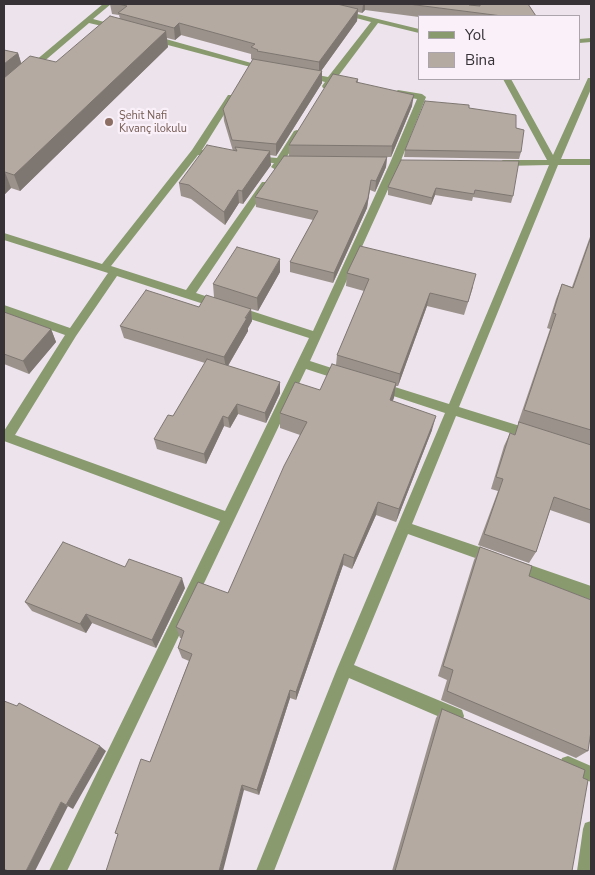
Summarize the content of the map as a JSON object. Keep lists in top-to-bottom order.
{
  "places": ["Şehit Nafi Kıvanç ilokulu"],
  "legend": ["Yol", "Bina"]
}
